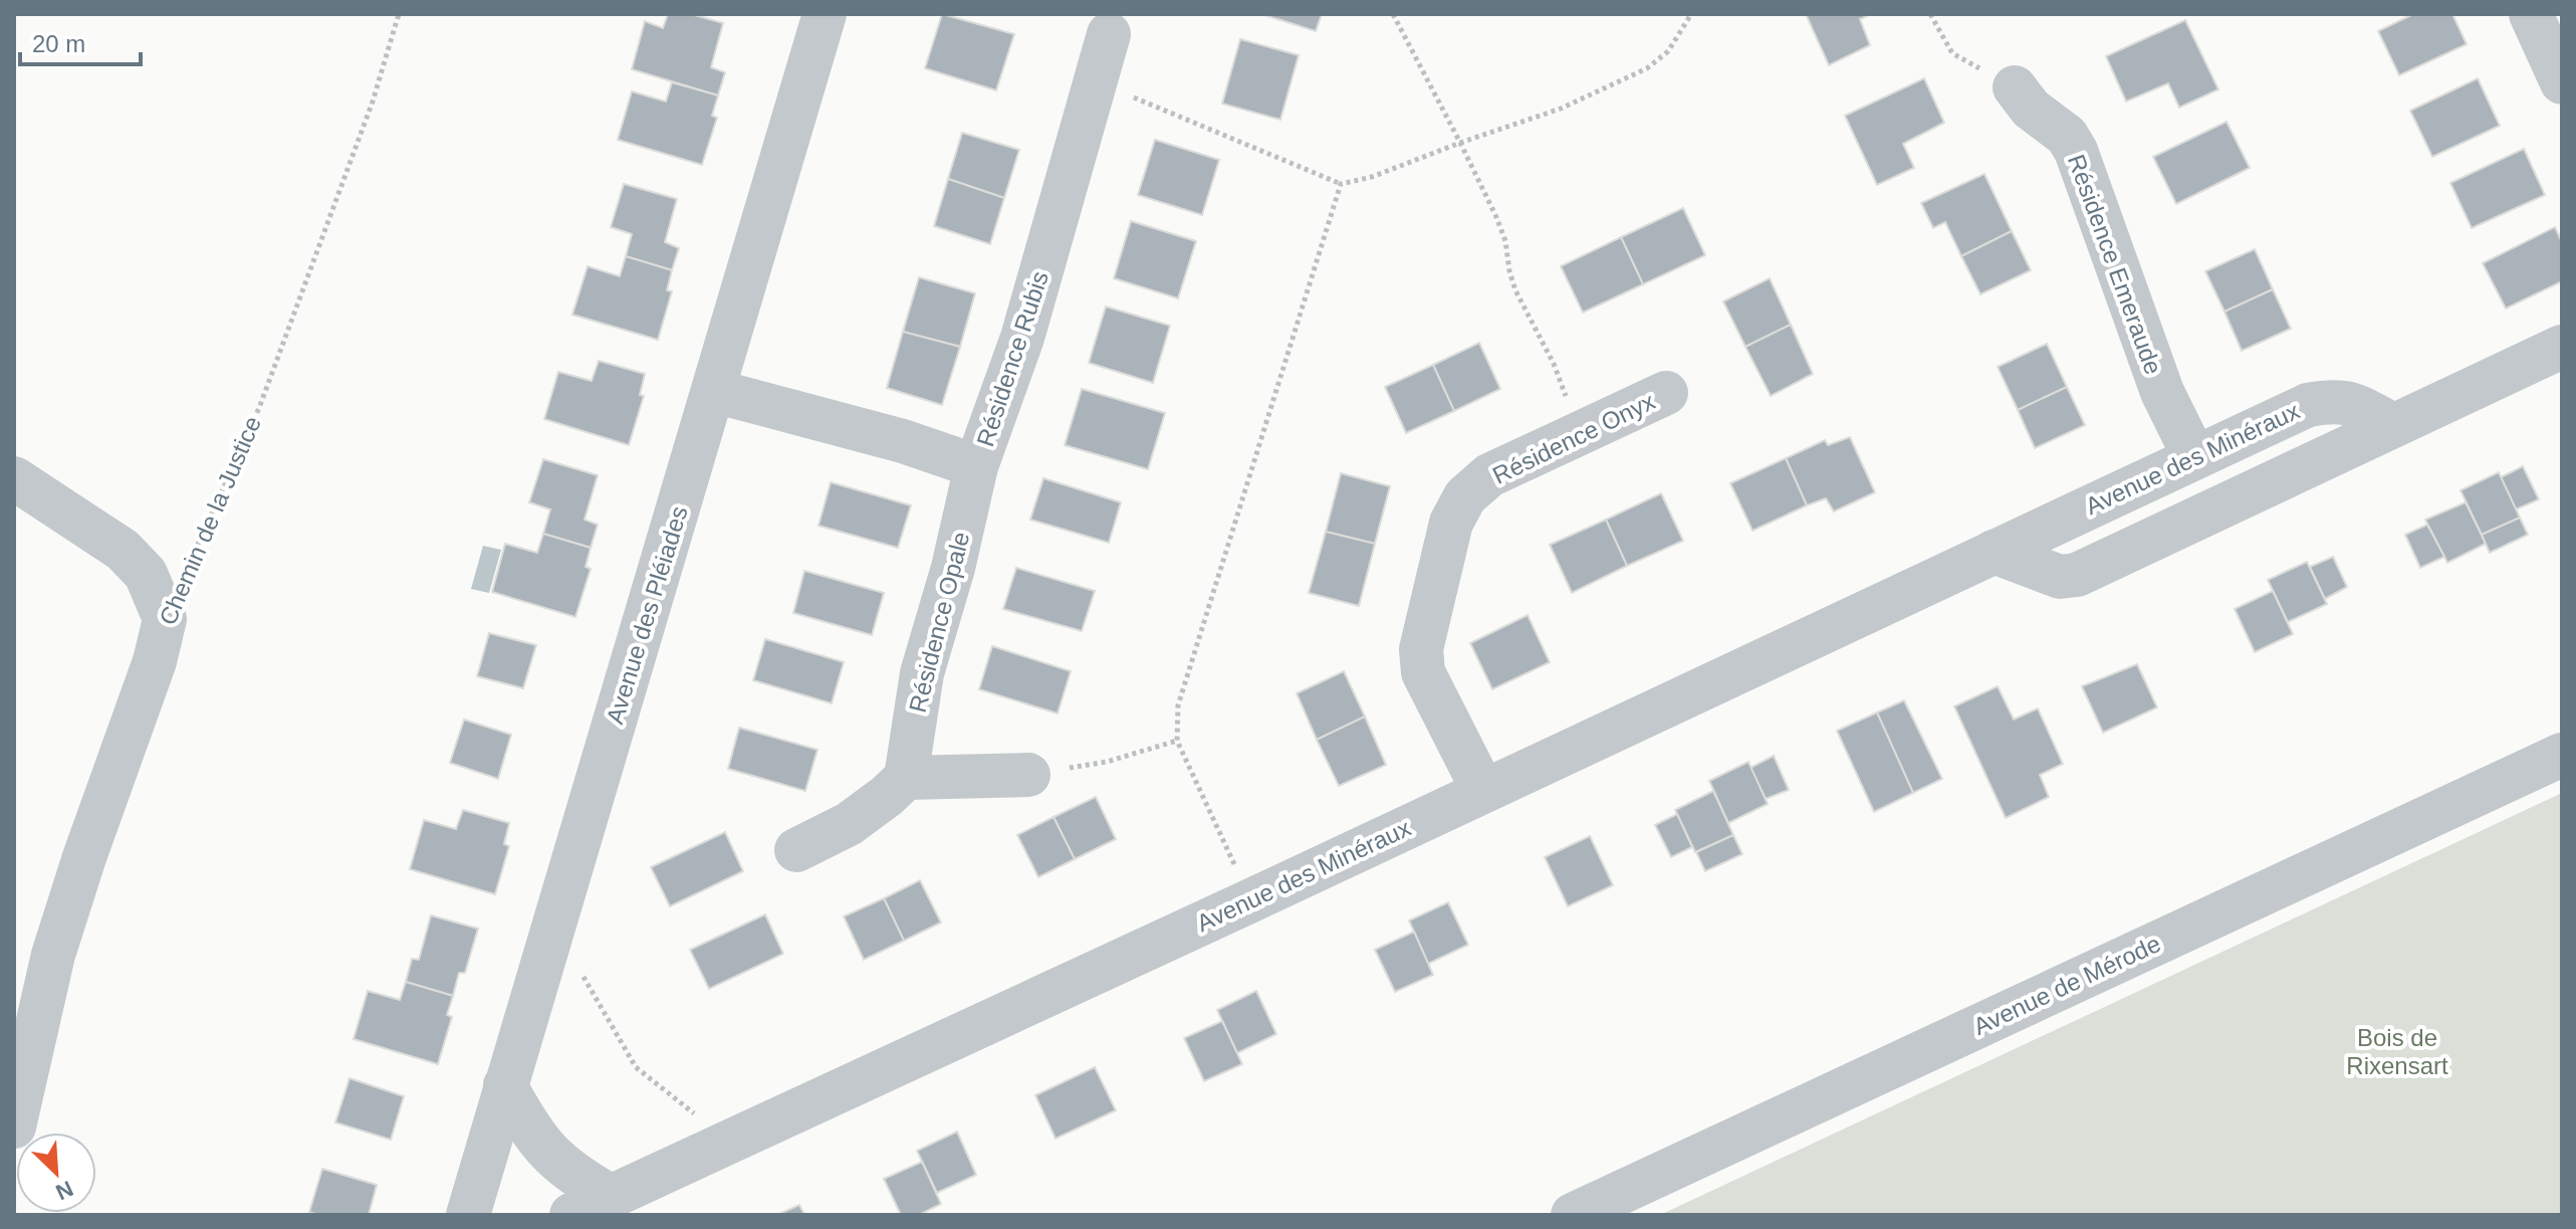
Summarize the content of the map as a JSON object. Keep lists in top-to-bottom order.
{
  "streets": {
    "street": [
      "Résidence Emeraude",
      "Résidence Rubis",
      "Résidence Onyx",
      "Avenue des Minéraux",
      "Chemin de la Justice",
      "Avenue des Pléiades",
      "Résidence Opale",
      "Avenue de Mérode"
    ]
  },
  "crossings": [
    ["Résidence Emeraude", "Avenue des Minéraux"],
    ["Résidence Rubis", "Avenue des Pléiades"],
    ["Résidence Rubis", "Résidence Opale"],
    ["Résidence Onyx", "Avenue des Minéraux"]
  ],
  "parks": ["Bois de Rixensart"],
  "scale_bar": "20 m",
  "north": "bottom right"
}
